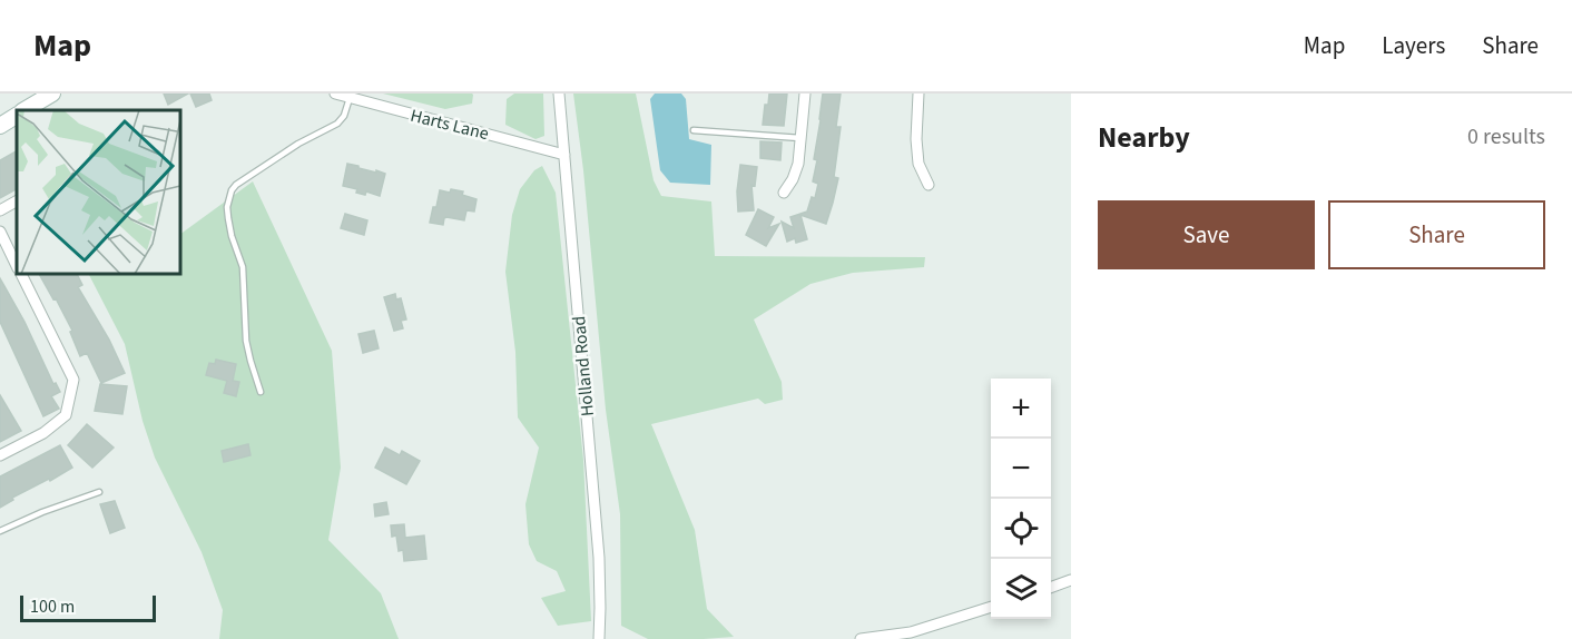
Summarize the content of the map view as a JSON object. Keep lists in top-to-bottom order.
{
  "streets": {
    "street": ["Harts Lane", "Holland Road"]
  },
  "crossings": [
    ["Harts Lane", "Holland Road"]
  ],
  "scale_bar": "100 m",
  "page": {
    "header": "Map",
    "nav": ["Map", "Layers", "Share"],
    "heading": ["Nearby", "0 results"],
    "buttons": ["Save", "Share"],
    "map_buttons": ["+", "−"],
    "scale": "100 m"
  }
}
